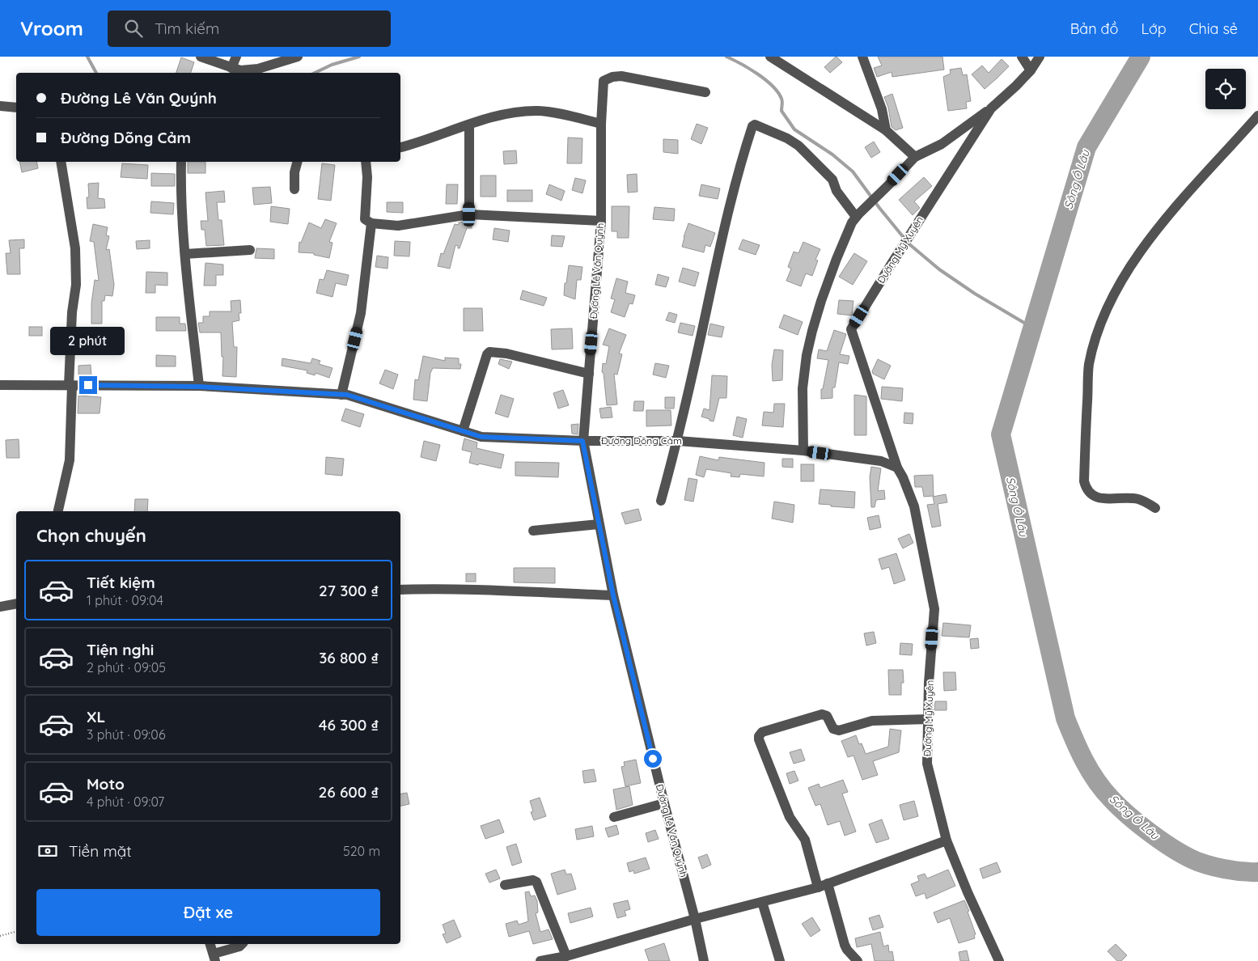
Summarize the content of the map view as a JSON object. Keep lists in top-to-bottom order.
{
  "streets": {
    "street": ["Đường Mỹ Xuyên", "Đường Lê Văn Quýnh", "Đường Dõng Cảm"]
  },
  "crossings": [
    ["Đường Lê Văn Quýnh", "Đường Dõng Cảm"]
  ],
  "water": ["Sông Ô Lâu"],
  "page": {
    "header": "Vroom",
    "search": "Tìm kiếm",
    "nav": ["Bản đồ", "Lớp", "Chia sẻ"],
    "banner": ["Đường Lê Văn Quýnh", "Đường Dõng Cảm"],
    "bubble": "2 phút",
    "heading": "Chọn chuyến",
    "list": [
      {
        "name": "Tiết kiệm",
        "note": "1 phút · 09:04",
        "value": "27 300 ₫"
      },
      {
        "name": "Tiện nghi",
        "note": "2 phút · 09:05",
        "value": "36 800 ₫"
      },
      {
        "name": "XL",
        "note": "3 phút · 09:06",
        "value": "46 300 ₫"
      },
      {
        "name": "Moto",
        "note": "4 phút · 09:07",
        "value": "26 600 ₫"
      }
    ],
    "pay": ["Tiền mặt", "520 m"],
    "buttons": "Đặt xe"
  }
}
